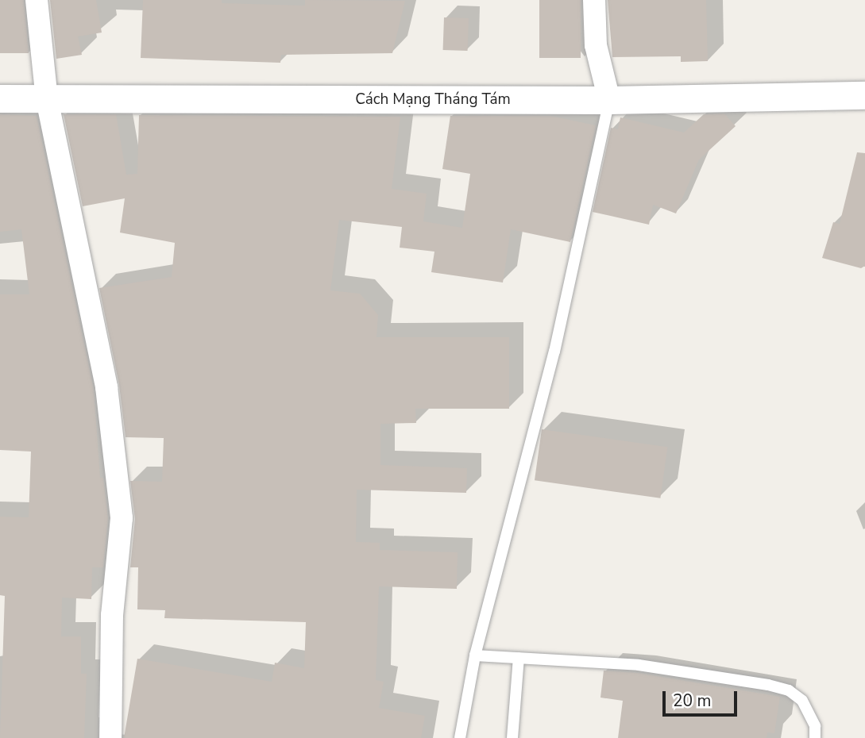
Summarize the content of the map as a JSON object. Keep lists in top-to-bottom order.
{
  "streets": {
    "street": ["Cách Mạng Tháng Tám"]
  },
  "scale_bar": "20 m"
}
